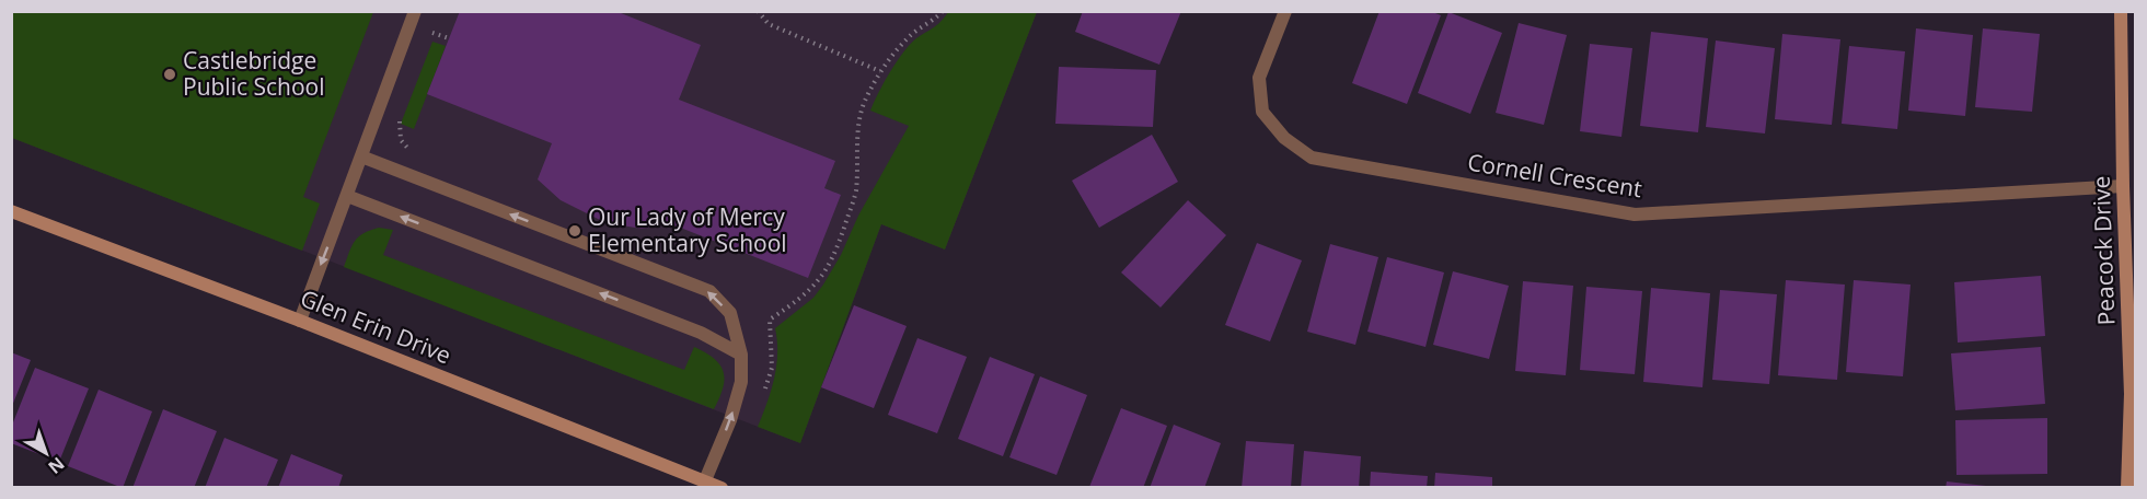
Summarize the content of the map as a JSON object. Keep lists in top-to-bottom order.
{
  "streets": {
    "street": ["Cornell Crescent", "Peacock Drive", "Glen Erin Drive"]
  },
  "crossings": [
    ["Cornell Crescent", "Peacock Drive"]
  ],
  "places": ["Castlebridge Public School", "Our Lady of Mercy Elementary School"],
  "north": "bottom right"
}
